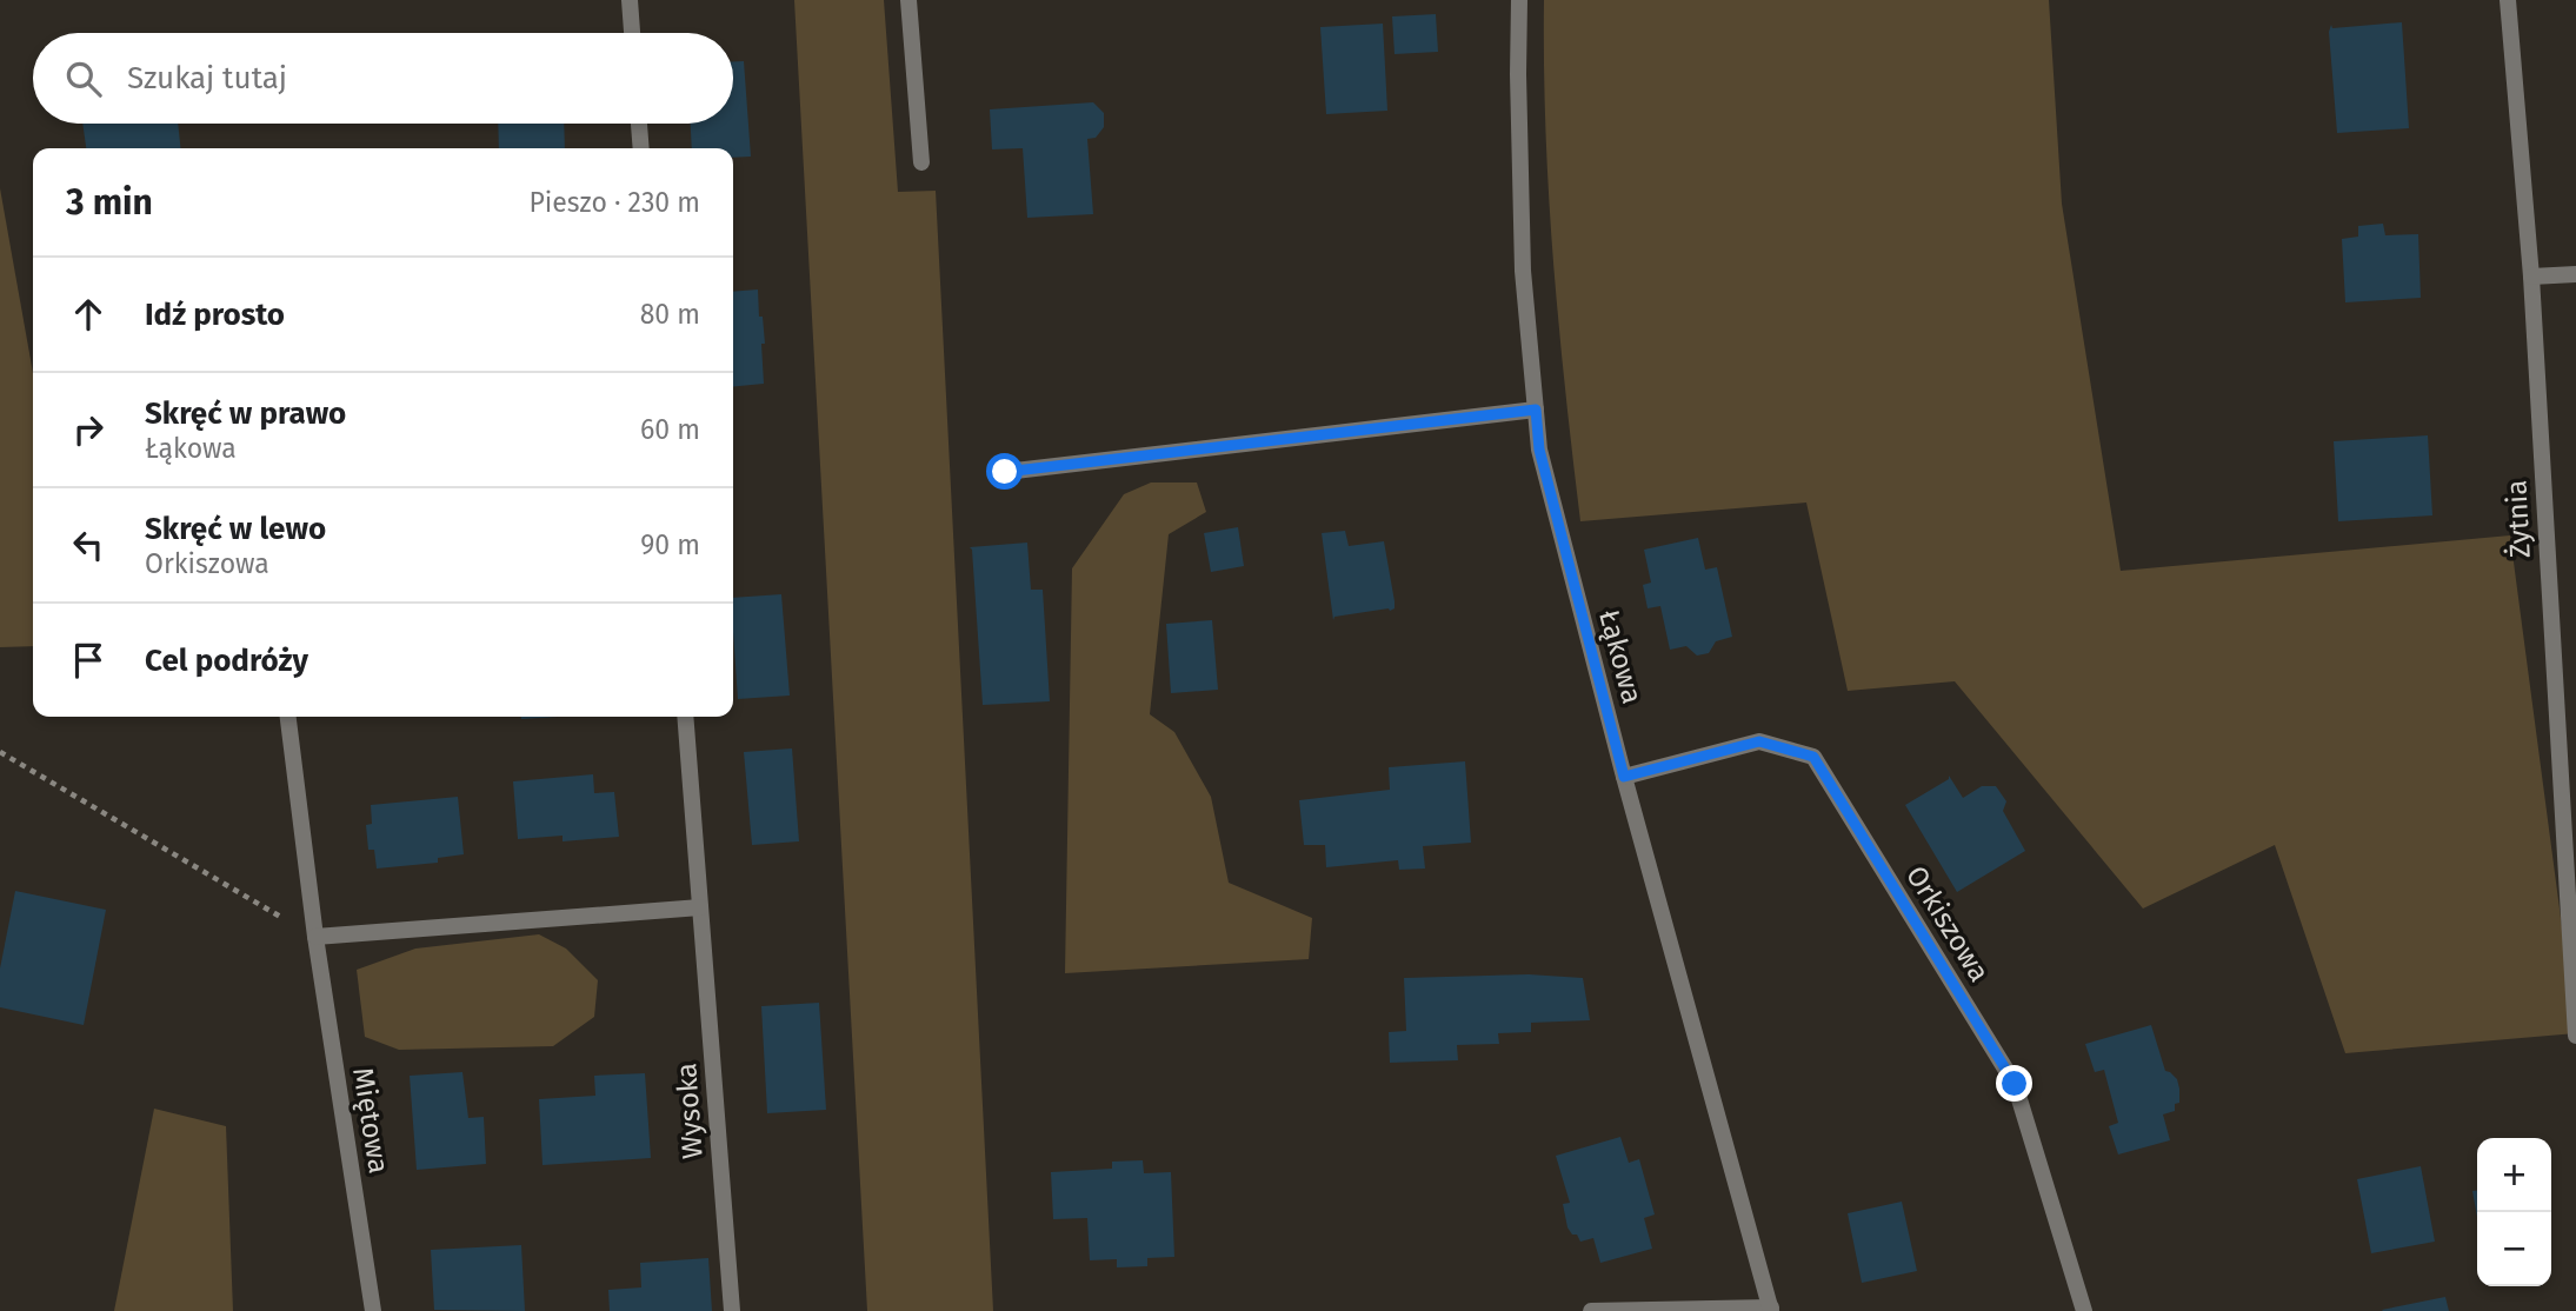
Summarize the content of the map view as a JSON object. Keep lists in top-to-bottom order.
{
  "streets": {
    "street": [
      "Żytnia",
      "Łąkowa",
      "Orkiszowa",
      "Wysoka",
      "Miętowa"
    ]
  },
  "crossings": [
    ["Łąkowa", "Orkiszowa"]
  ],
  "page": {
    "search": "Szukaj tutaj",
    "heading": ["3 min", "Pieszo · 230 m"],
    "list": [
      ["Idź prosto", "80 m"],
      ["Skręć w prawo", "Łąkowa", "60 m"],
      ["Skręć w lewo", "Orkiszowa", "90 m"],
      "Cel podróży"
    ],
    "map_buttons": ["+", "−"]
  }
}
